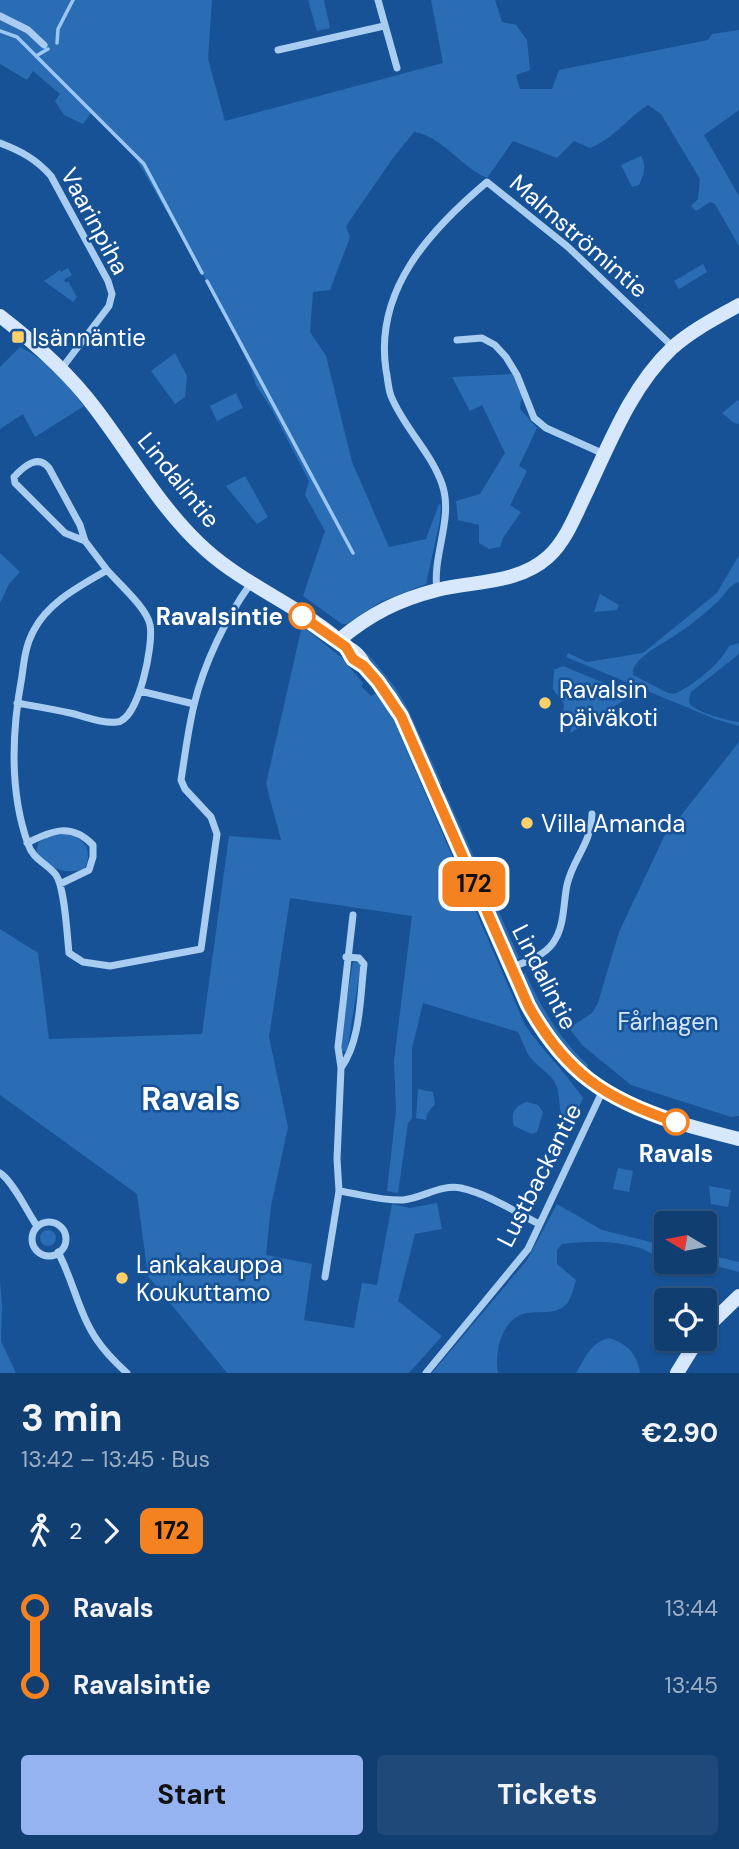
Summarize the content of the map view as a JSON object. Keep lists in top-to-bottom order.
{
  "streets": {
    "street": [
      "Vaarinpiha",
      "Malmströmintie",
      "Lindalintie",
      "Lustbackantie"
    ]
  },
  "crossings": [
    ["Vaarinpiha", "Lindalintie"],
    ["Lindalintie", "Lustbackantie"]
  ],
  "districts": ["Ravals"],
  "parks": ["Fårhagen"],
  "places": {
    "transit": ["Isännäntie"],
    "other": [
      "Ravalsintie",
      "Ravalsin päiväkoti",
      "Villa Amanda",
      "Ravals",
      "Lankakauppa Koukuttamo"
    ]
  },
  "lines": ["bus line 172"],
  "north": "left",
  "page": {
    "on_map": "172",
    "heading": ["3 min", "13:42 – 13:45 · Bus", "€2.90"],
    "legs": ["2", "172"],
    "list": [
      {
        "name": "Ravals",
        "value": "13:44"
      },
      {
        "name": "Ravalsintie",
        "value": "13:45"
      }
    ],
    "buttons": ["Start", "Tickets"]
  }
}
